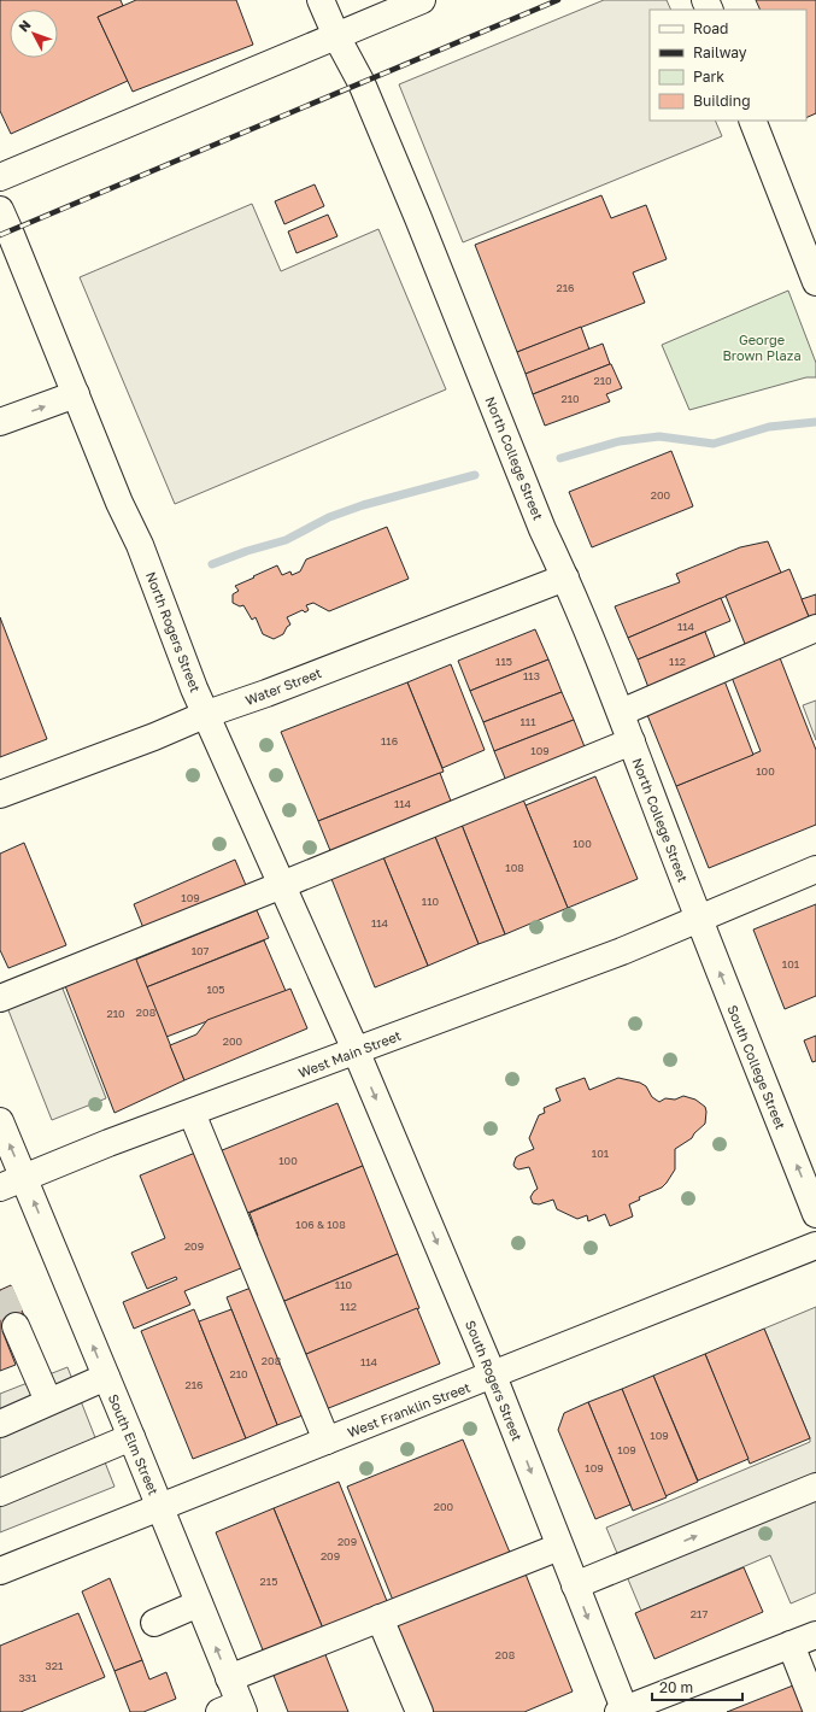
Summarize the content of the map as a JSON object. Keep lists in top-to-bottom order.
{
  "streets": {
    "street": [
      "North College Street",
      "North Rogers Street",
      "Water Street",
      "West Main Street",
      "South College Street",
      "South Rogers Street",
      "West Franklin Street",
      "South Elm Street"
    ]
  },
  "crossings": [
    ["North College Street", "Water Street"],
    ["North College Street", "West Main Street"],
    ["North College Street", "South College Street"],
    ["North Rogers Street", "Water Street"],
    ["North Rogers Street", "West Main Street"],
    ["North Rogers Street", "South Rogers Street"],
    ["West Main Street", "South College Street"],
    ["West Main Street", "South Rogers Street"],
    ["West Main Street", "South Elm Street"],
    ["South Rogers Street", "West Franklin Street"],
    ["West Franklin Street", "South Elm Street"]
  ],
  "one_way": ["South College Street"],
  "parks": ["George Brown Plaza"],
  "house_numbers": [
    "216",
    "210",
    "210",
    "200",
    "114",
    "115",
    "112",
    "113",
    "111",
    "116",
    "109",
    "100",
    "114",
    "100",
    "108",
    "109",
    "110",
    "114",
    "107",
    "101",
    "105",
    "208",
    "210",
    "200",
    "101",
    "100",
    "106 & 108",
    "209",
    "110",
    "112",
    "208",
    "114",
    "210",
    "216",
    "109",
    "109",
    "109",
    "200",
    "209",
    "209",
    "215",
    "217",
    "208",
    "321",
    "331"
  ],
  "legend": [
    "Road",
    "Railway",
    "Park",
    "Building"
  ],
  "scale_bar": "20 m",
  "north": "top left"
}
